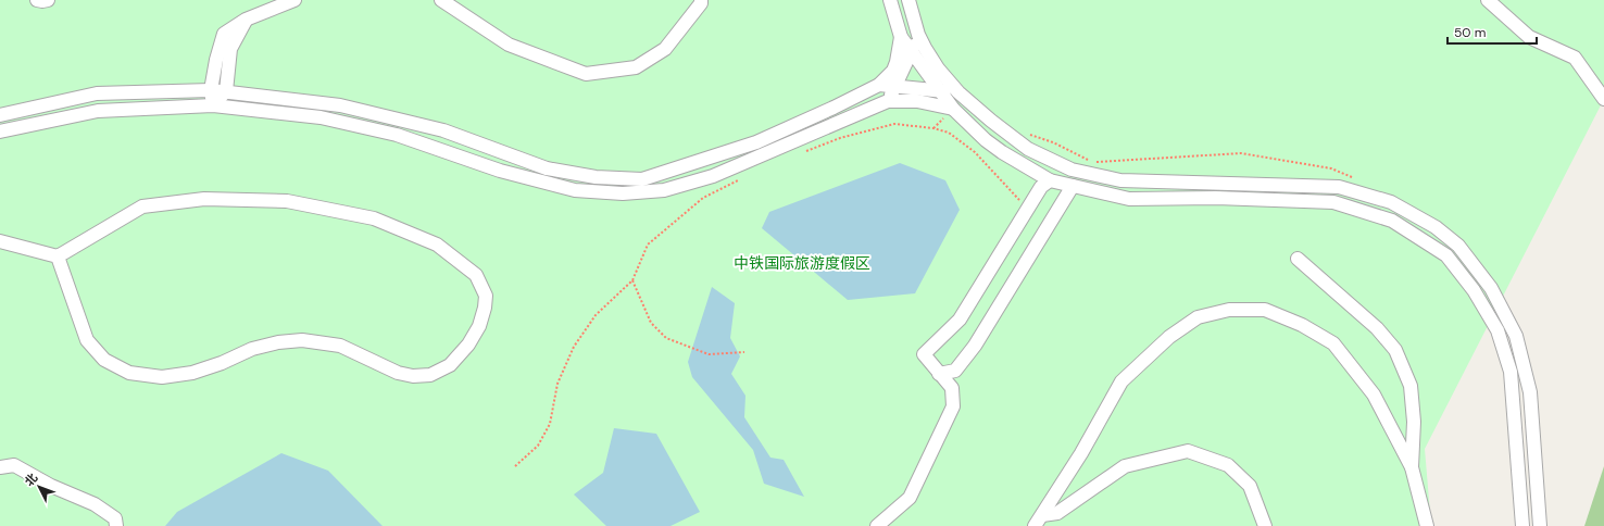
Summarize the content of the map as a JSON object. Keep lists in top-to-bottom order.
{
  "parks": ["中铁国际旅游度假区"],
  "scale_bar": "50 m",
  "north": "top left"
}
